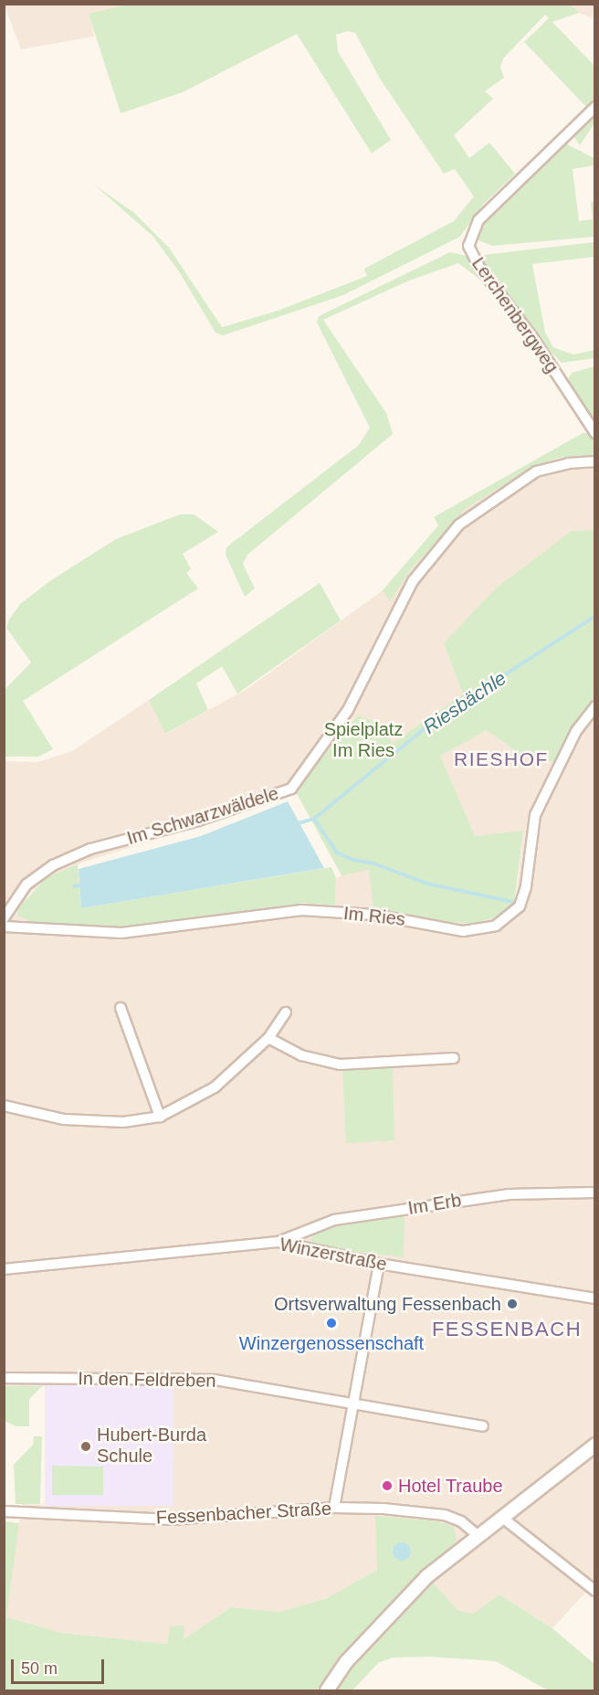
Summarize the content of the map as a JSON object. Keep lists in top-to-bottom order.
{
  "streets": {
    "street": [
      "Lerchenbergweg",
      "Im Schwarzwäldele",
      "Im Ries",
      "Im Erb",
      "Winzerstraße",
      "In den Feldreben",
      "Fessenbacher Straße"
    ]
  },
  "crossings": [
    ["Im Erb", "Winzerstraße"]
  ],
  "districts": ["RIESHOF", "FESSENBACH"],
  "water": ["Riesbächle"],
  "parks": ["Spielplatz Im Ries"],
  "places": [
    "Ortsverwaltung Fessenbach",
    "Winzergenossenschaft",
    "Hubert-Burda Schule",
    "Hotel Traube"
  ],
  "scale_bar": "50 m"
}
